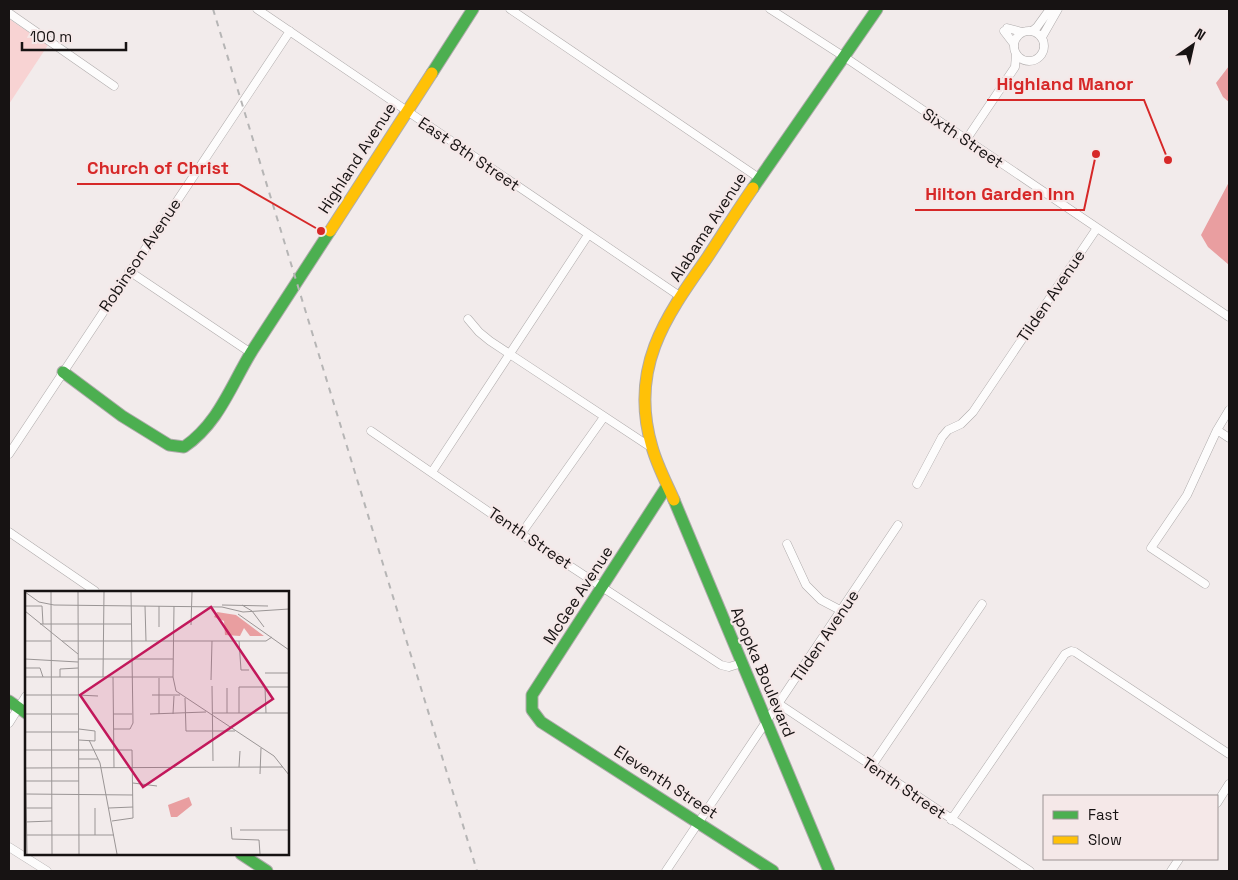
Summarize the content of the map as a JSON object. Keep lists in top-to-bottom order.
{
  "streets": {
    "street": [
      "Sixth Street",
      "East 8th Street",
      "Highland Avenue",
      "Alabama Avenue",
      "Robinson Avenue",
      "Tilden Avenue",
      "Tenth Street",
      "McGee Avenue",
      "Apopka Boulevard",
      "Eleventh Street"
    ]
  },
  "crossings": [
    ["Sixth Street", "Alabama Avenue"],
    ["Sixth Street", "Tilden Avenue"],
    ["East 8th Street", "Highland Avenue"],
    ["East 8th Street", "Alabama Avenue"],
    ["East 8th Street", "Robinson Avenue"],
    ["Highland Avenue", "Robinson Avenue"],
    ["Alabama Avenue", "McGee Avenue"],
    ["Alabama Avenue", "Apopka Boulevard"],
    ["Tilden Avenue", "Tenth Street"],
    ["Tilden Avenue", "Apopka Boulevard"],
    ["Tilden Avenue", "Eleventh Street"],
    ["Tenth Street", "McGee Avenue"],
    ["Tenth Street", "Apopka Boulevard"],
    ["McGee Avenue", "Apopka Boulevard"],
    ["McGee Avenue", "Eleventh Street"]
  ],
  "places": ["Hilton Garden Inn", "Highland Manor", "Church of Christ"],
  "legend": ["Fast", "Slow"],
  "scale_bar": "100 m",
  "north": "top right"
}
